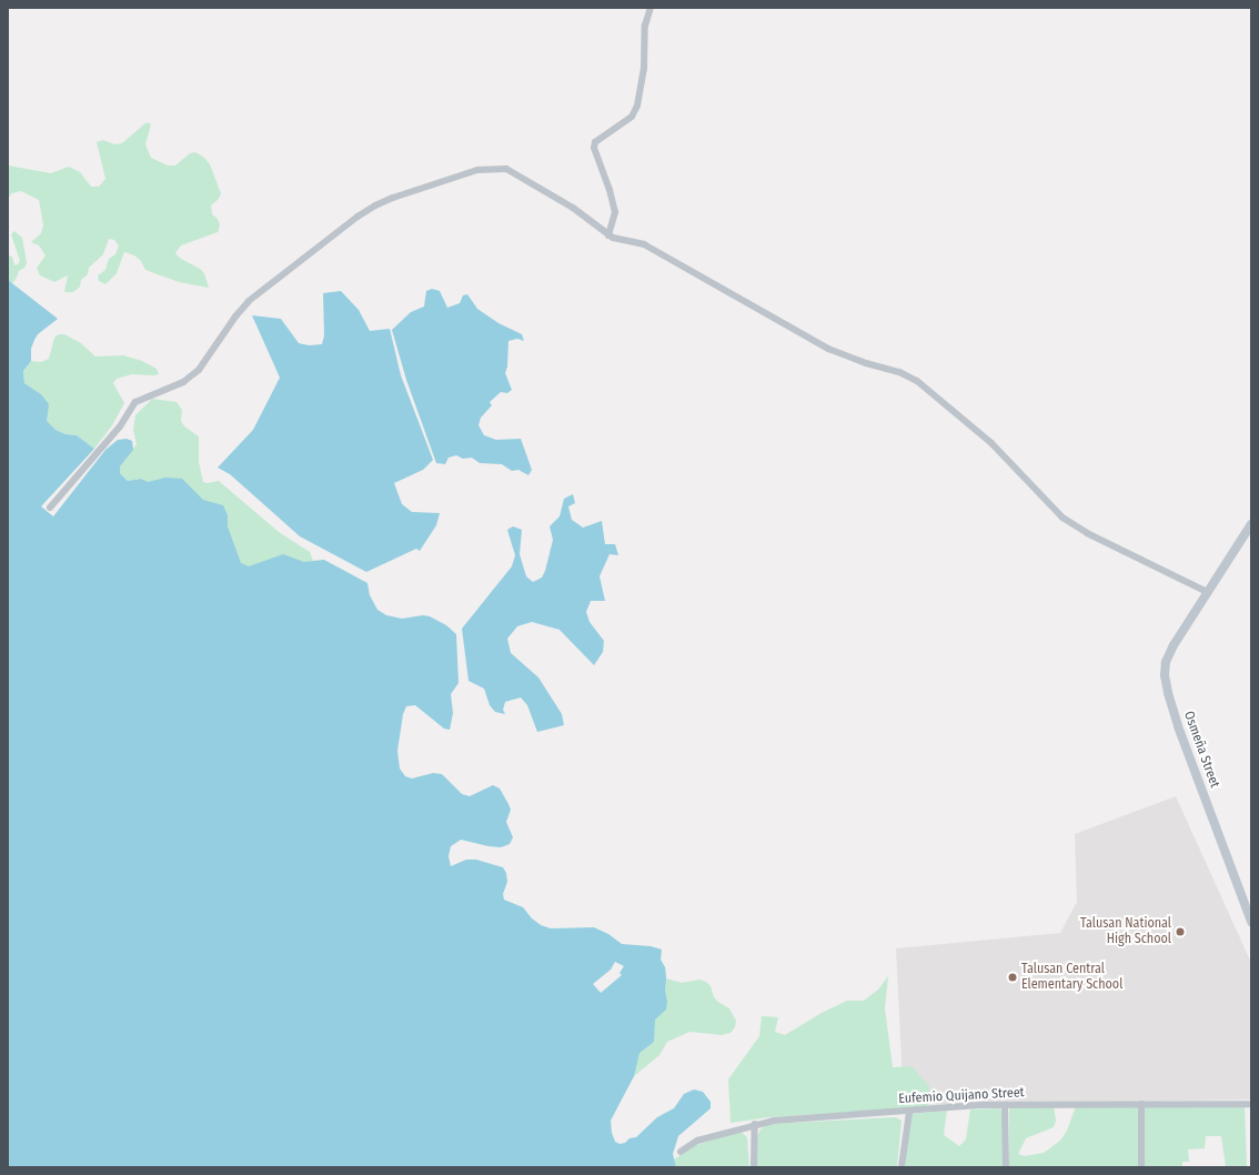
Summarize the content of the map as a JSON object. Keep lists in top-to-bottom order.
{
  "streets": {
    "main road": ["Osmeña Street"],
    "street": ["Eufemio Quijano Street"]
  },
  "places": ["Talusan National High School", "Talusan Central Elementary School"]
}
